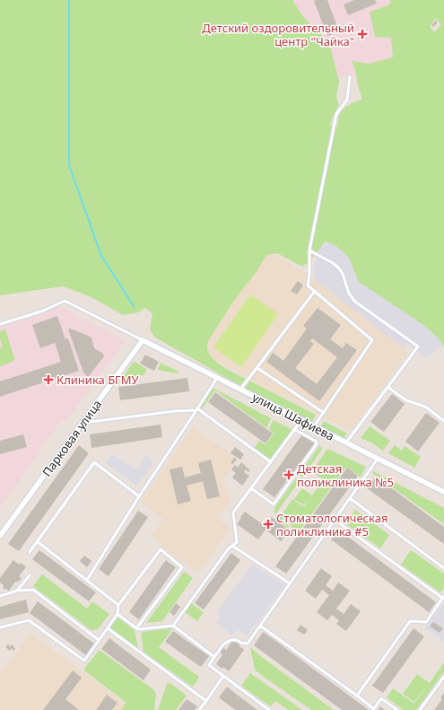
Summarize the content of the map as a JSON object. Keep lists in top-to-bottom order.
{
  "streets": {
    "street": ["улица Шафиева", "Парковая улица"]
  },
  "crossings": [
    ["улица Шафиева", "Парковая улица"]
  ],
  "places": {
    "health": [
      "Детский оздоровительный центр \"Чайка\"",
      "Клиника БГМУ",
      "Детская поликлиника №5",
      "Стоматологическая поликлиника #5"
    ]
  }
}
